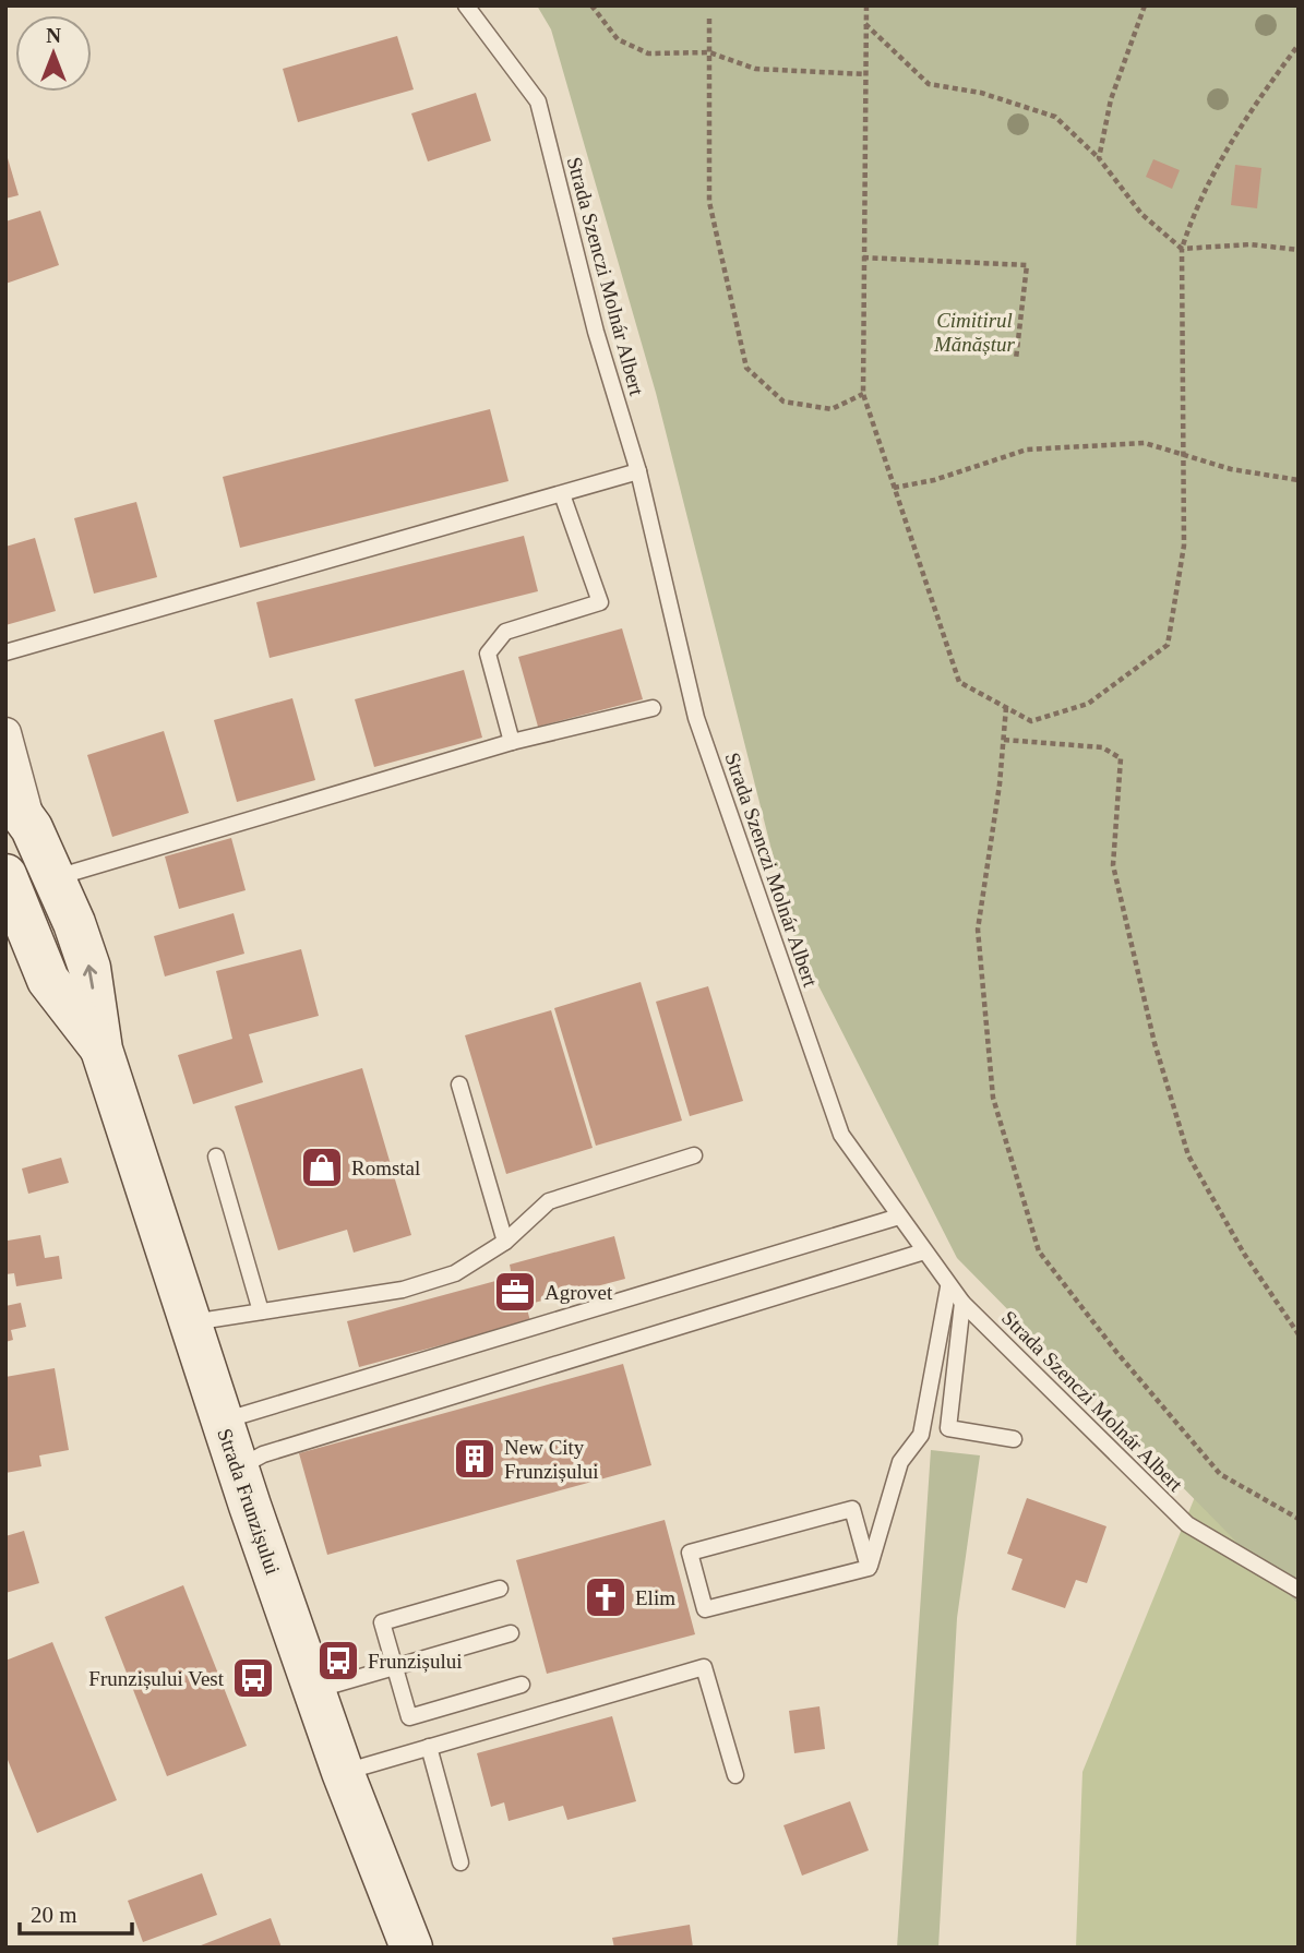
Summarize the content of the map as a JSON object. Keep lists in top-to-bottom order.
{
  "streets": {
    "main road": ["Strada Frunzișului"],
    "lane": ["Strada Szenczi Molnár Albert"]
  },
  "parks": ["Cimitirul Mănăștur"],
  "places": {
    "shop": ["Romstal"],
    "office": ["Agrovet"],
    "building": ["New City Frunzișului"],
    "church": ["Elim"],
    "bus stop": ["Frunzișului", "Frunzișului Vest"]
  },
  "scale_bar": "20 m",
  "north": "top"
}
